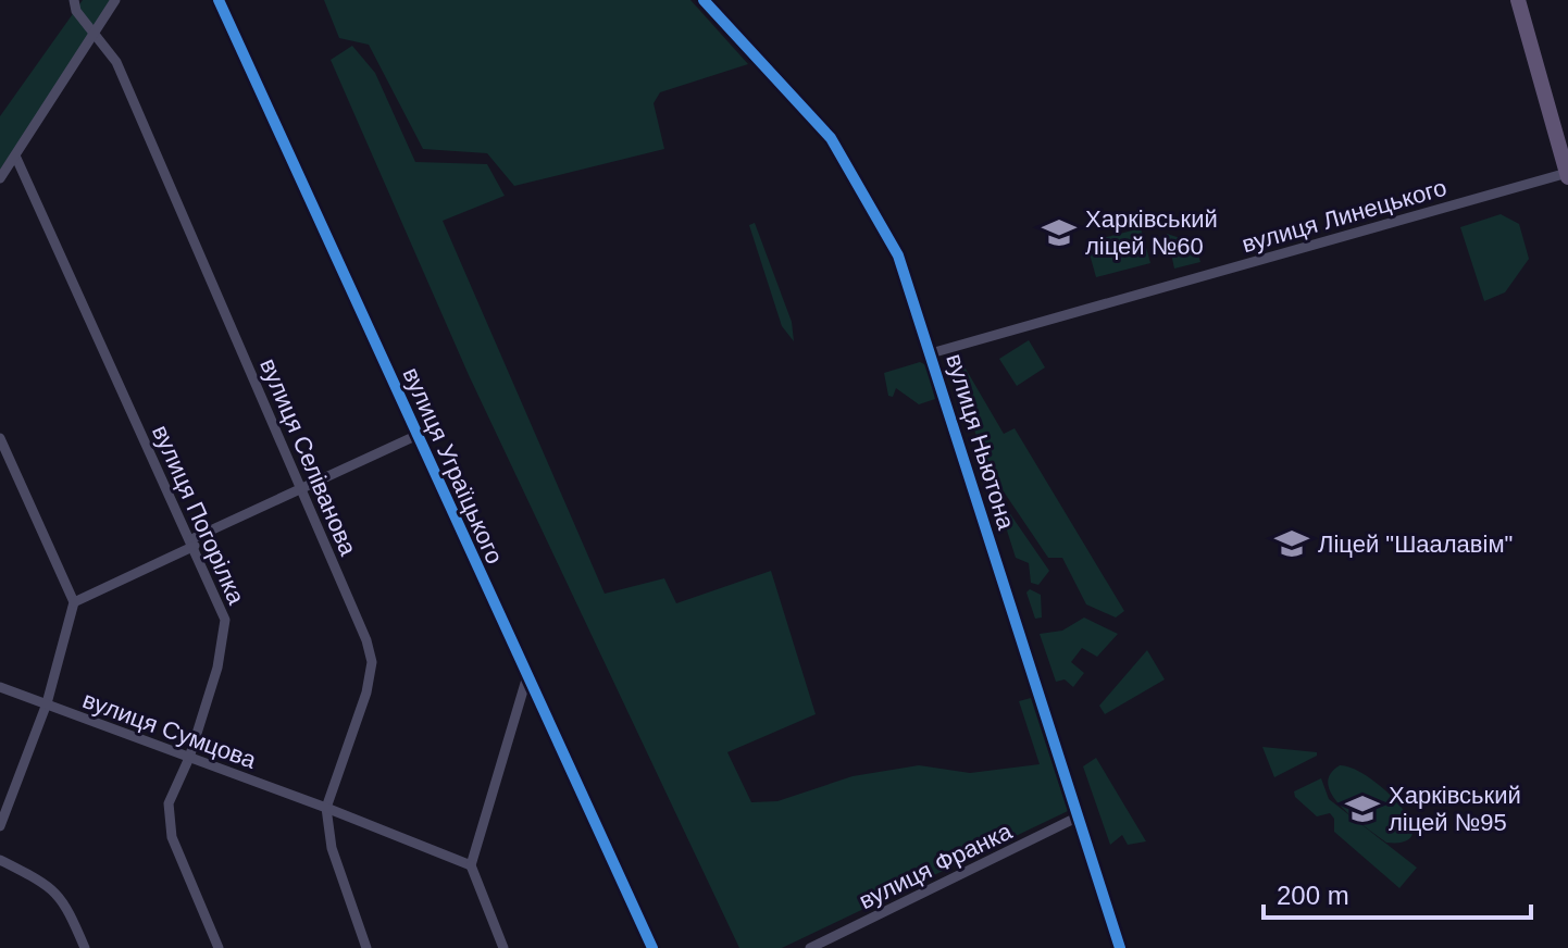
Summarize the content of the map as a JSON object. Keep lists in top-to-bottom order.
{
  "streets": {
    "street": [
      "вулиця Линецького",
      "вулиця Ньютона",
      "вулиця Селіванова",
      "вулиця Уграїцького",
      "вулиця Погорілка",
      "вулиця Сумцова",
      "вулиця Франка"
    ]
  },
  "crossings": [
    ["вулиця Линецького", "вулиця Ньютона"],
    ["вулиця Ньютона", "вулиця Франка"],
    ["вулиця Селіванова", "вулиця Сумцова"],
    ["вулиця Погорілка", "вулиця Сумцова"]
  ],
  "places": {
    "school or university": ["Харківський ліцей №60", "Ліцей \"Шаалавім\"", "Харківський ліцей №95"]
  },
  "scale_bar": "200 m"
}
